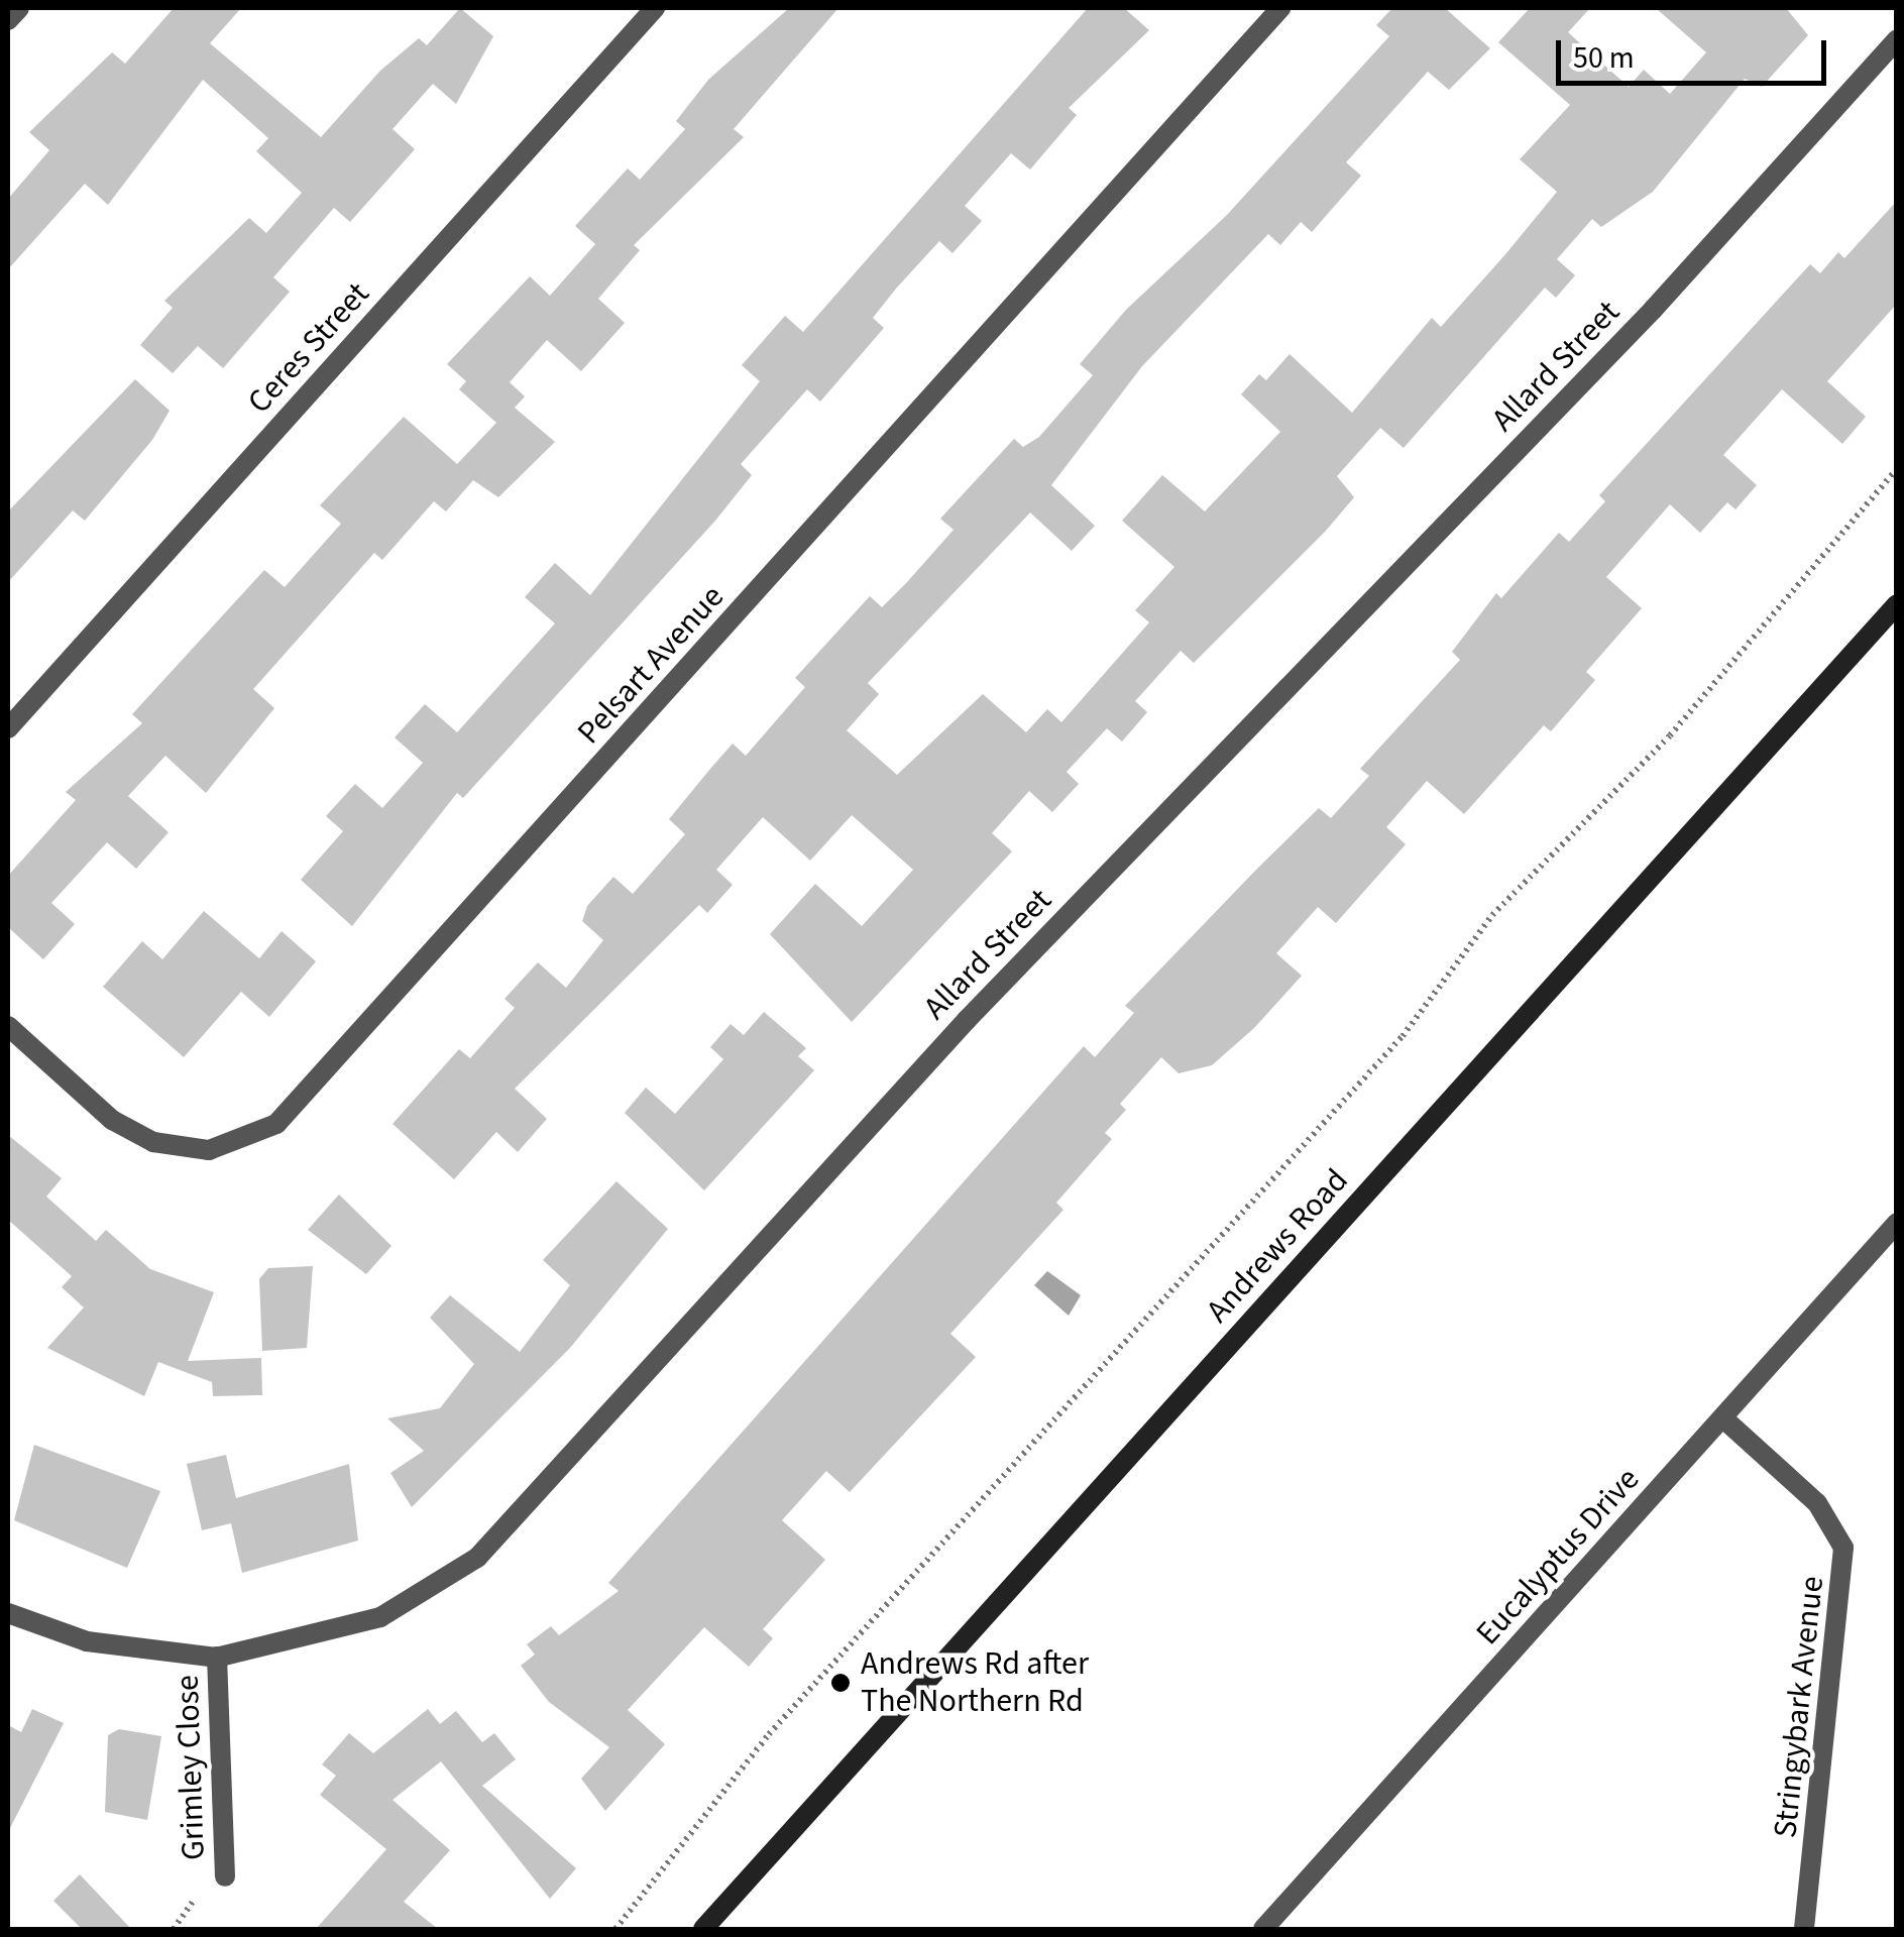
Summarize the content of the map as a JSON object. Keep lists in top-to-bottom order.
{
  "streets": {
    "main road": ["Andrews Road"],
    "street": [
      "Ceres Street",
      "Allard Street",
      "Pelsart Avenue",
      "Eucalyptus Drive",
      "Stringybark Avenue",
      "Grimley Close"
    ]
  },
  "crossings": [
    ["Allard Street", "Grimley Close"],
    ["Eucalyptus Drive", "Stringybark Avenue"]
  ],
  "places": ["Andrews Rd after The Northern Rd"],
  "scale_bar": "50 m"
}
